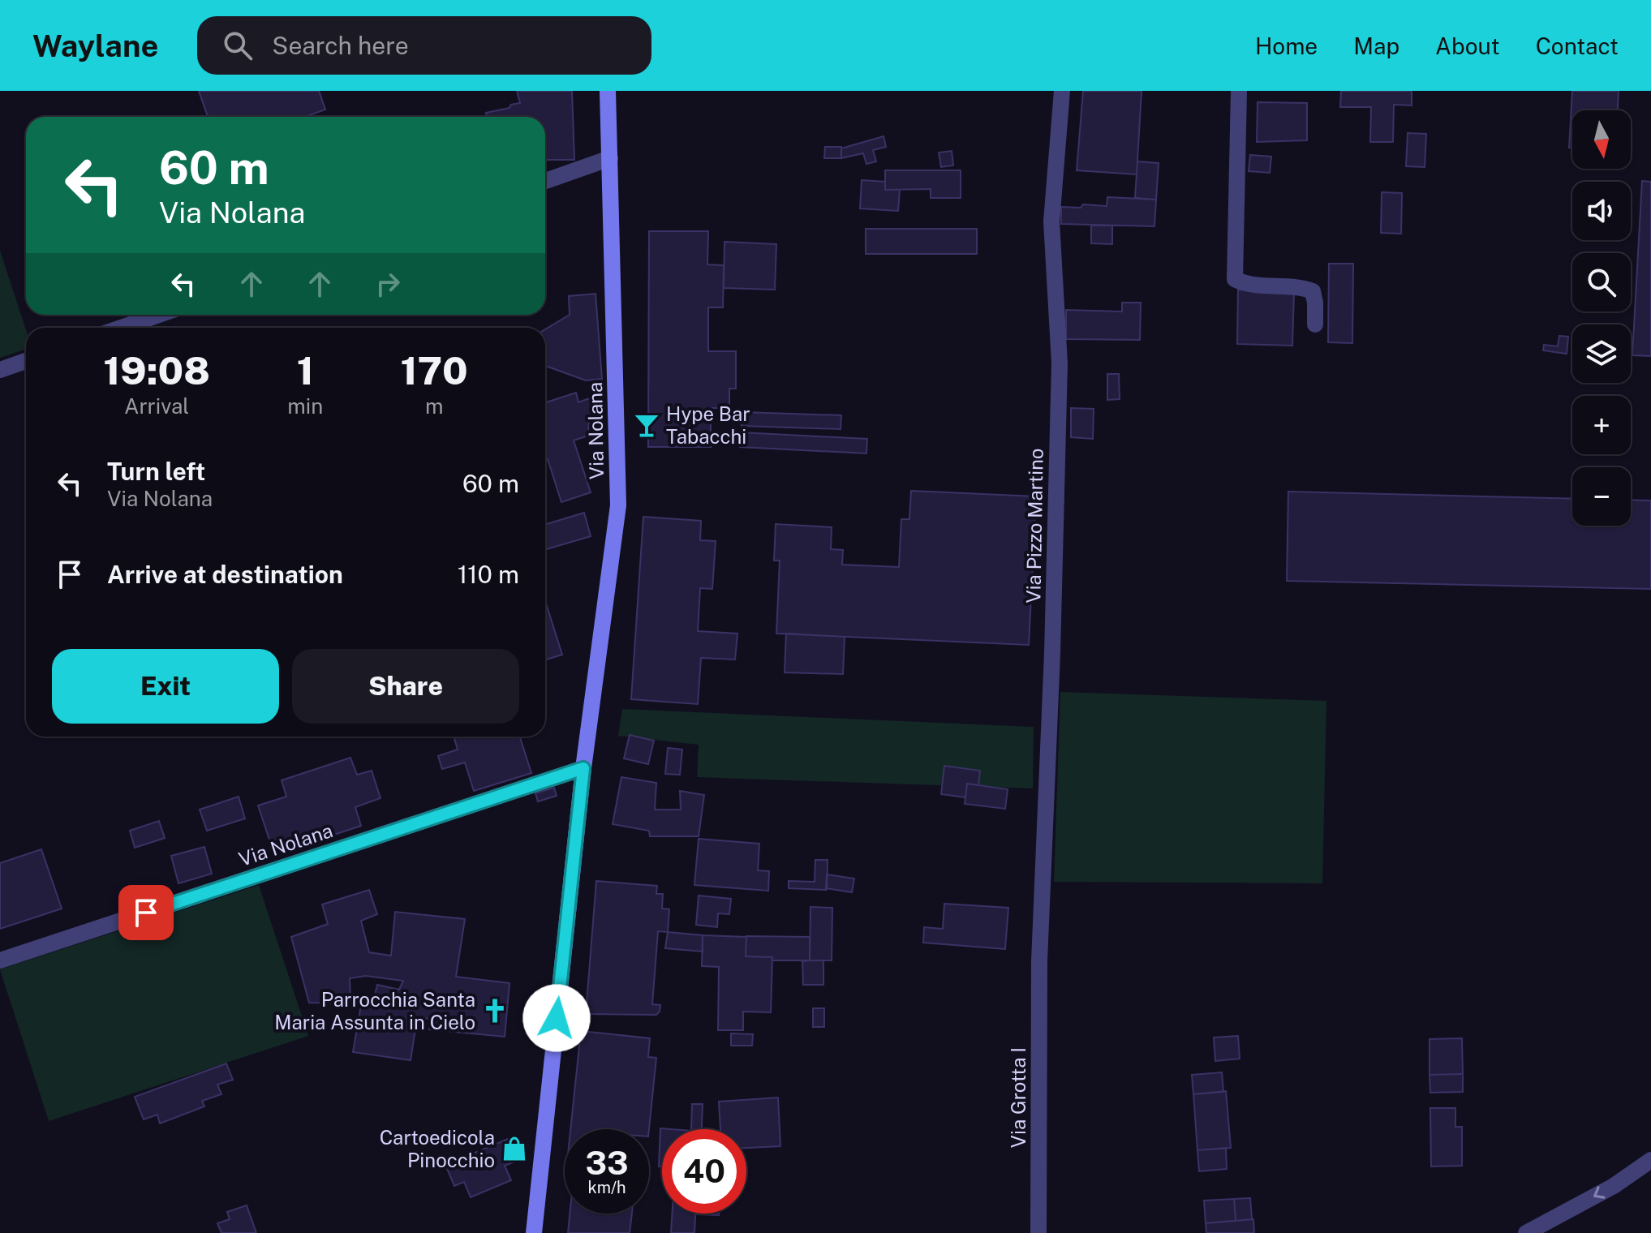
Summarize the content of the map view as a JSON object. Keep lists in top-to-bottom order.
{
  "streets": {
    "street": ["Via Nolana", "Via Pizzo Martino", "Via Grotta I"]
  },
  "crossings": [
    ["Via Pizzo Martino", "Via Grotta I"]
  ],
  "places": {
    "bar": ["Hype Bar Tabacchi"],
    "church": ["Parrocchia Santa Maria Assunta in Cielo"],
    "shop": ["Cartoedicola Pinocchio"]
  },
  "north": "bottom",
  "page": {
    "header": "Waylane",
    "search": "Search here",
    "nav": [
      "Home",
      "Map",
      "About",
      "Contact"
    ],
    "map_buttons": ["+", "−"],
    "turn": ["60 m", "Via Nolana"],
    "eta": [
      "19:08",
      "Arrival",
      "1",
      "min",
      "170",
      "m"
    ],
    "list": [
      {
        "name": "Turn left",
        "note": "Via Nolana",
        "value": "60 m"
      },
      {
        "name": "Arrive at destination",
        "value": "110 m"
      }
    ],
    "buttons": ["Exit", "Share"],
    "speed": "33 km/h",
    "limit": "40"
  }
}
